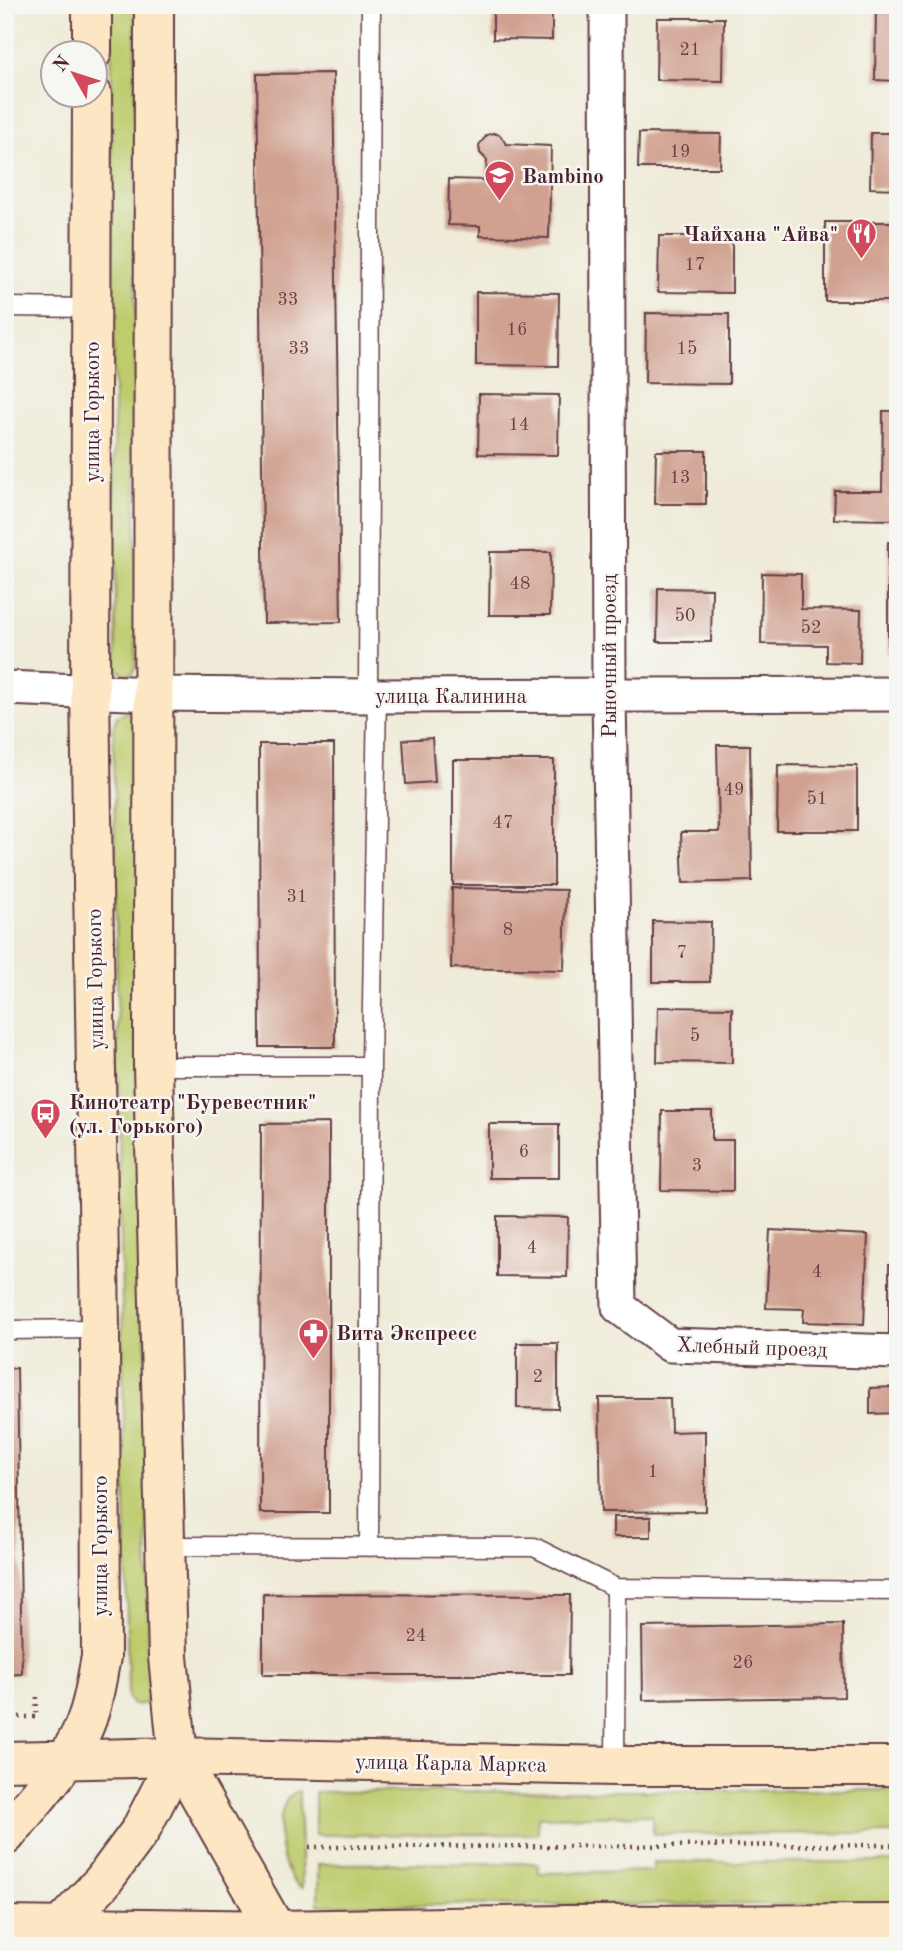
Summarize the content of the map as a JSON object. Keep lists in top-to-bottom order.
{
  "streets": {
    "main road": ["улица Горького", "улица Карла Маркса"],
    "street": ["Рыночный проезд", "улица Калинина", "Хлебный проезд"]
  },
  "crossings": [
    ["улица Горького", "улица Калинина"],
    ["улица Горького", "улица Карла Маркса"],
    ["Рыночный проезд", "улица Калинина"],
    ["Рыночный проезд", "Хлебный проезд"]
  ],
  "places": {
    "school or university": ["Bambino"],
    "restaurant": ["Чайхана \"Айва\""],
    "bus stop": ["Кинотеатр \"Буревестник\" (ул. Горького)"],
    "pharmacy": ["Вита Экспресс"]
  },
  "house_numbers": [
    "21",
    "19",
    "17",
    "33",
    "16",
    "33",
    "15",
    "14",
    "13",
    "48",
    "50",
    "52",
    "49",
    "51",
    "47",
    "31",
    "8",
    "7",
    "5",
    "6",
    "3",
    "4",
    "4",
    "2",
    "1",
    "24",
    "26"
  ],
  "north": "top left"
}
